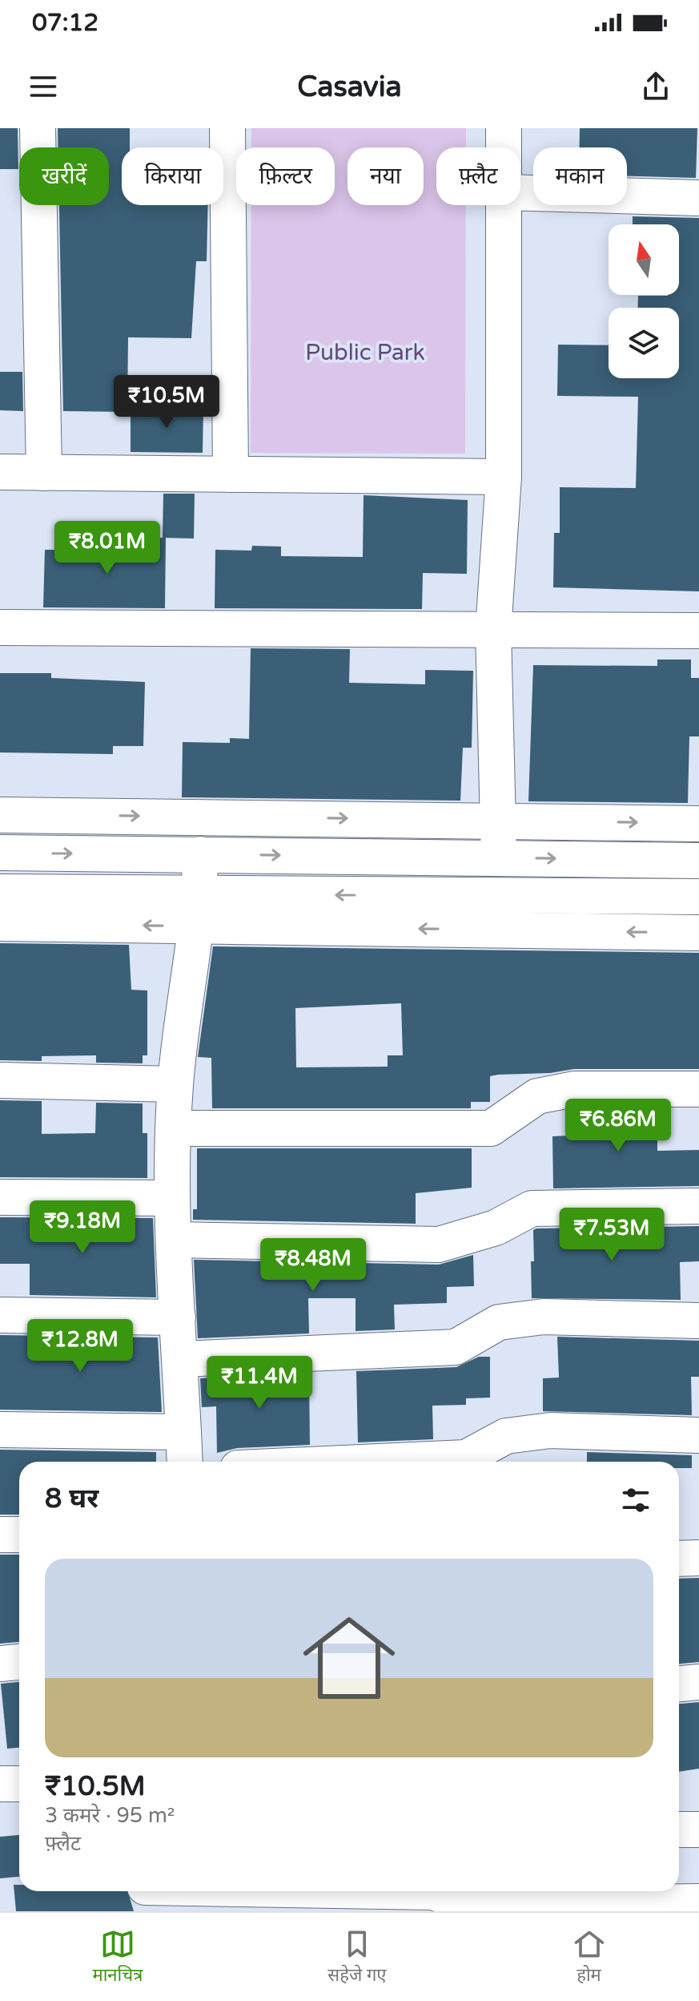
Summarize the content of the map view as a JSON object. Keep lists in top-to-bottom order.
{
  "parks": ["Public Park"],
  "north": "top",
  "page": {
    "status": "07:12",
    "header": "Casavia",
    "chip": [
      "खरीदें",
      "किराया",
      "फ़िल्टर",
      "नया",
      "फ़्लैट",
      "मकान"
    ],
    "price": [
      "₹10.5M",
      "₹8.01M",
      "₹6.86M",
      "₹9.18M",
      "₹7.53M",
      "₹8.48M",
      "₹12.8M",
      "₹11.4M"
    ],
    "heading": "8 घर",
    "list": [
      {
        "name": "₹10.5M",
        "note": "3 कमरे · 95 m² · फ़्लैट"
      }
    ],
    "tabs": ["मानचित्र", "सहेजे गए", "होम"]
  }
}
